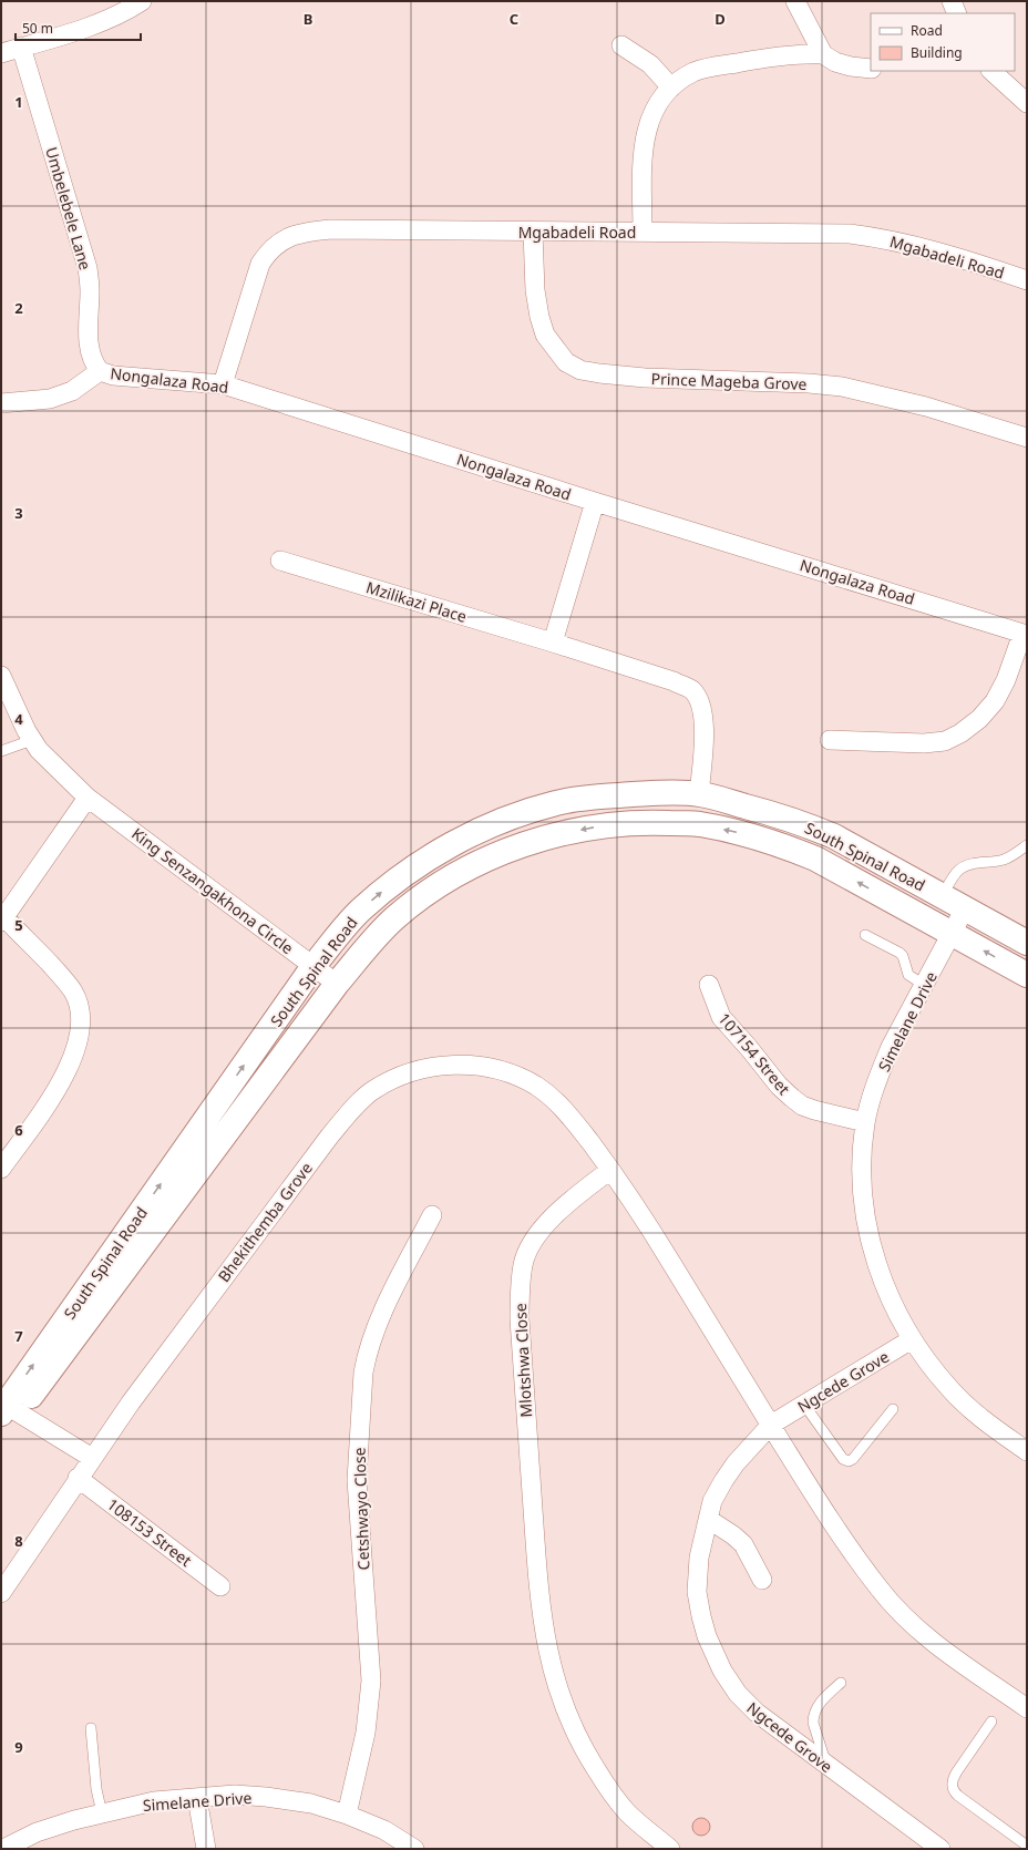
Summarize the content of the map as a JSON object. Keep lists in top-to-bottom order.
{
  "streets": {
    "street": [
      "Umbelebele Lane",
      "Mgabadeli Road",
      "Nongalaza Road",
      "Prince Mageba Grove",
      "Mzilikazi Place",
      "South Spinal Road",
      "King Senzangakhona Circle",
      "Simelane Drive",
      "107154 Street",
      "Bhekithemba Grove",
      "Mlotshwa Close",
      "Ngcede Grove",
      "Cetshwayo Close",
      "108153 Street"
    ]
  },
  "crossings": [
    ["Umbelebele Lane", "Nongalaza Road"],
    ["Mgabadeli Road", "Nongalaza Road"],
    ["Mgabadeli Road", "Prince Mageba Grove"],
    ["Mzilikazi Place", "South Spinal Road"],
    ["South Spinal Road", "King Senzangakhona Circle"],
    ["South Spinal Road", "Simelane Drive"],
    ["Simelane Drive", "107154 Street"],
    ["Simelane Drive", "Ngcede Grove"],
    ["Simelane Drive", "Cetshwayo Close"],
    ["Bhekithemba Grove", "Mlotshwa Close"],
    ["Bhekithemba Grove", "108153 Street"]
  ],
  "legend": ["Road", "Building"],
  "scale_bar": "50 m",
  "grid": {
    "columns": ["B", "C", "D"],
    "rows": [
      "1",
      "2",
      "3",
      "4",
      "5",
      "6",
      "7",
      "8",
      "9"
    ]
  }
}
